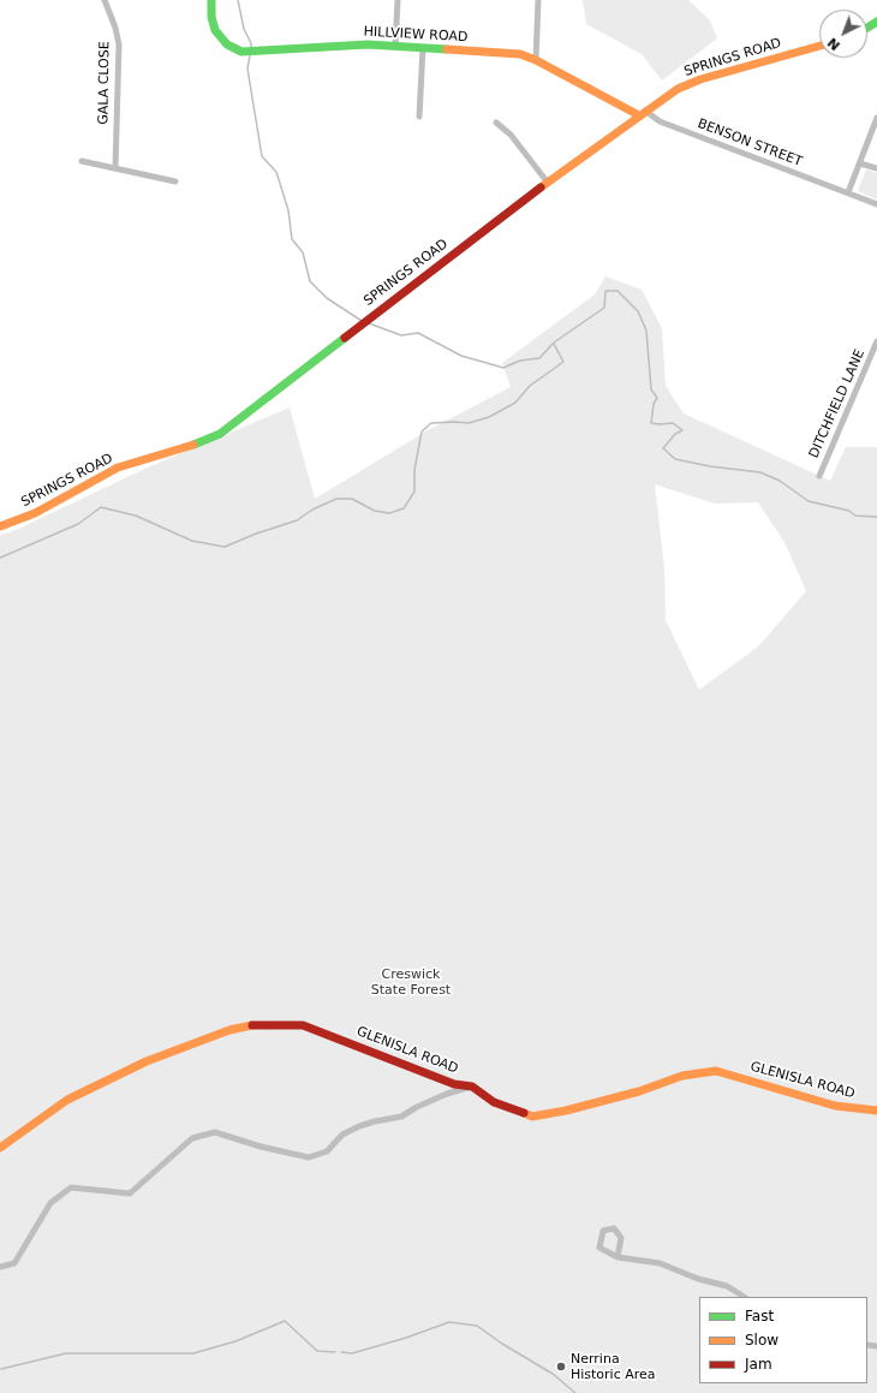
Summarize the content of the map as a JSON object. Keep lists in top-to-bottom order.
{
  "streets": {
    "street": [
      "HILLVIEW ROAD",
      "SPRINGS ROAD",
      "GALA CLOSE",
      "BENSON STREET",
      "DITCHFIELD LANE",
      "GLENISLA ROAD"
    ]
  },
  "crossings": [
    ["HILLVIEW ROAD", "SPRINGS ROAD"],
    ["HILLVIEW ROAD", "BENSON STREET"],
    ["SPRINGS ROAD", "BENSON STREET"]
  ],
  "parks": ["Creswick State Forest"],
  "places": ["Nerrina Historic Area"],
  "legend": ["Fast", "Slow", "Jam"],
  "north": "bottom left"
}
